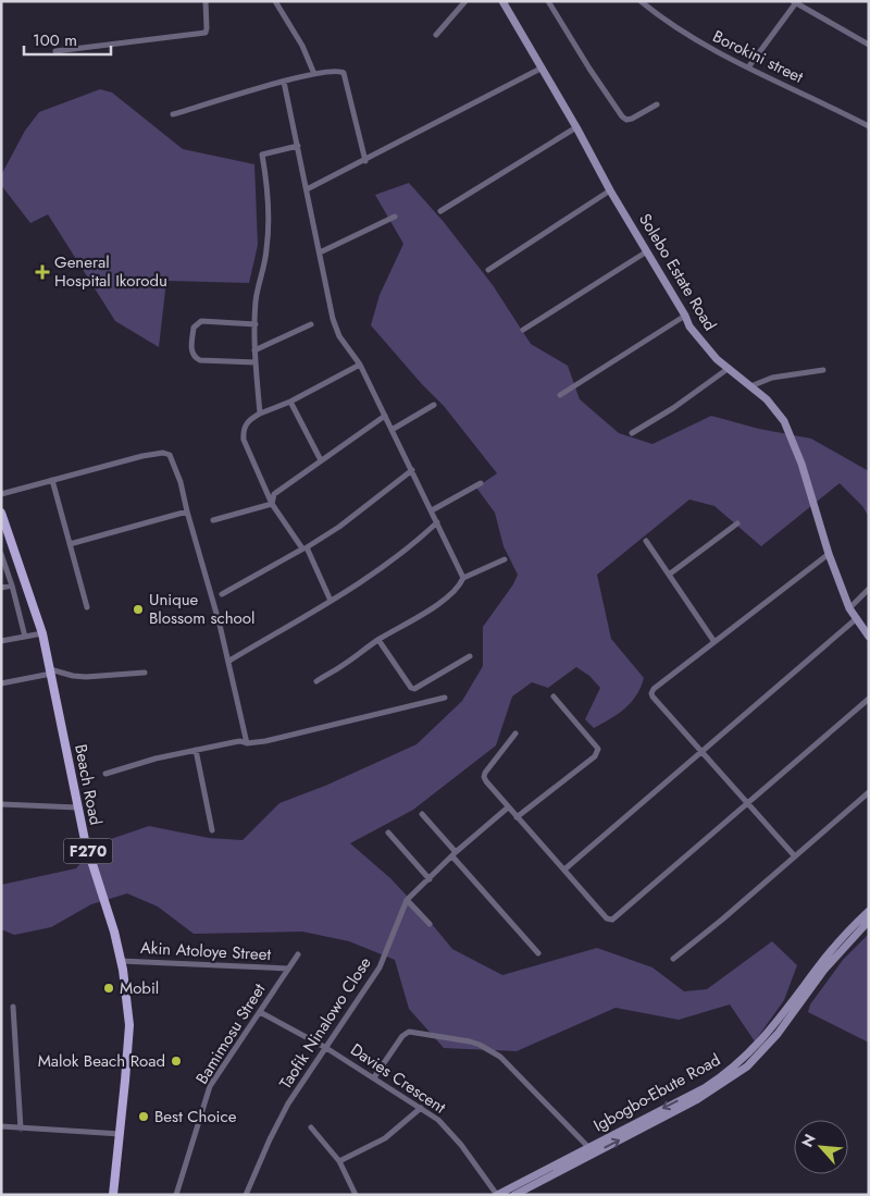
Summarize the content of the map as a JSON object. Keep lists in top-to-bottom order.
{
  "streets": {
    "main road": [
      "Solebo Estate Road",
      "Beach Road",
      "F270",
      "Igbogbo-Ebute Road"
    ],
    "street": [
      "Borokini street",
      "Akin Atoloye Street",
      "Taofik Ninalowo Close",
      "Bamimosu Street",
      "Davies Crescent"
    ]
  },
  "crossings": [
    ["Beach Road", "Akin Atoloye Street"],
    ["Akin Atoloye Street", "Bamimosu Street"],
    ["Taofik Ninalowo Close", "Davies Crescent"],
    ["Bamimosu Street", "Davies Crescent"],
    ["Davies Crescent", "Igbogbo-Ebute Road"]
  ],
  "places": {
    "health": ["General Hospital Ikorodu"],
    "other": [
      "Unique Blossom school",
      "Mobil",
      "Malok Beach Road",
      "Best Choice"
    ]
  },
  "scale_bar": "100 m",
  "north": "top left"
}
